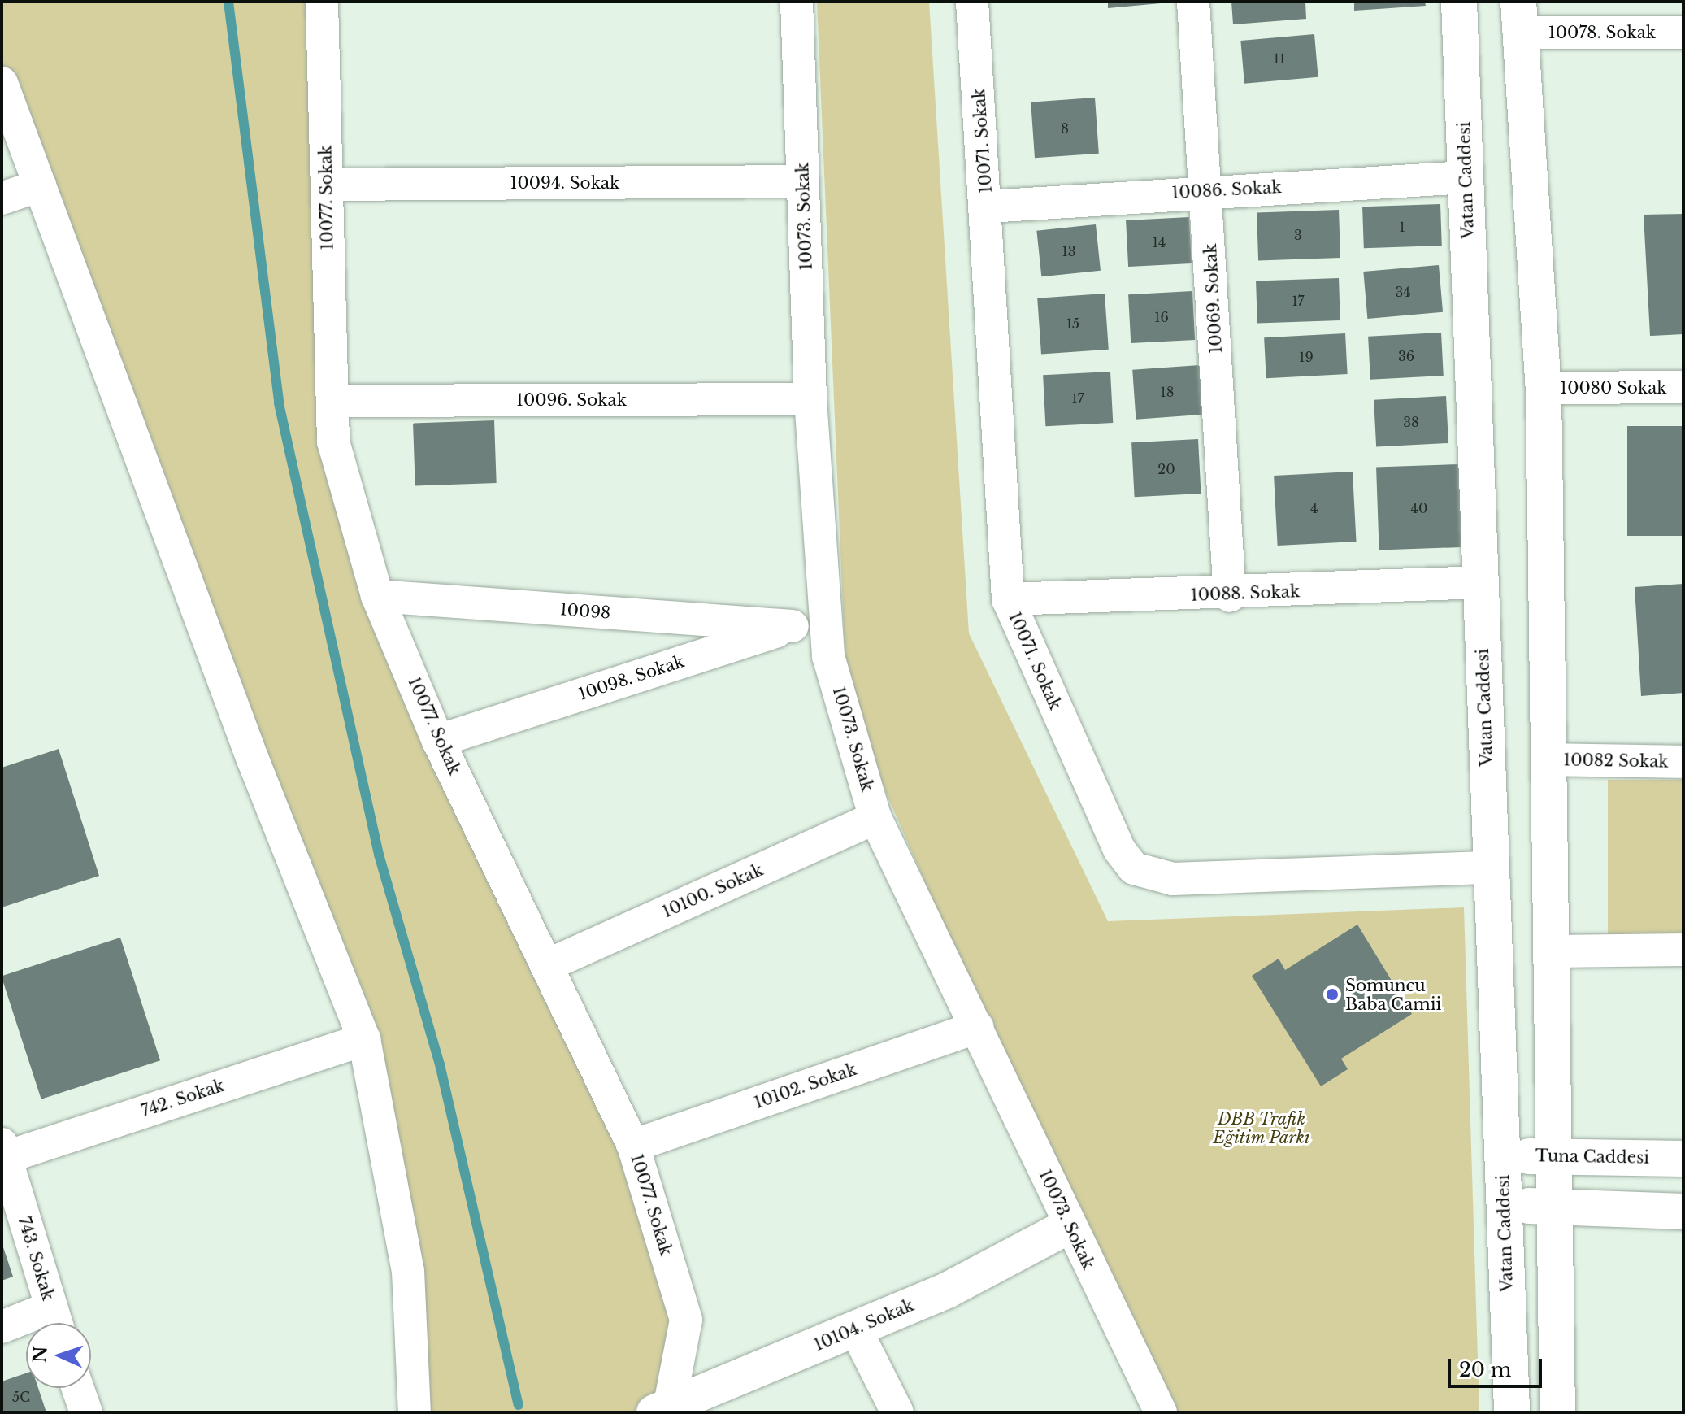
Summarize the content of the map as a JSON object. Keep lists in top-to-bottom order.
{
  "streets": {
    "street": [
      "10078. Sokak",
      "10071. Sokak",
      "Vatan Caddesi",
      "10094. Sokak",
      "10086. Sokak",
      "10077. Sokak",
      "10073. Sokak",
      "10069. Sokak",
      "10080 Sokak",
      "10096. Sokak",
      "10088. Sokak",
      "10098",
      "10098. Sokak",
      "10082 Sokak",
      "10100. Sokak",
      "10102. Sokak",
      "742. Sokak",
      "Tuna Caddesi",
      "743. Sokak",
      "10104. Sokak"
    ]
  },
  "crossings": [
    ["10071. Sokak", "Vatan Caddesi"],
    ["10071. Sokak", "10086. Sokak"],
    ["10071. Sokak", "10088. Sokak"],
    ["Vatan Caddesi", "10086. Sokak"],
    ["Vatan Caddesi", "10088. Sokak"],
    ["Vatan Caddesi", "Tuna Caddesi"],
    ["10094. Sokak", "10077. Sokak"],
    ["10094. Sokak", "10073. Sokak"],
    ["10086. Sokak", "10069. Sokak"],
    ["10077. Sokak", "10096. Sokak"],
    ["10077. Sokak", "10098"],
    ["10077. Sokak", "10098. Sokak"],
    ["10077. Sokak", "10100. Sokak"],
    ["10077. Sokak", "10102. Sokak"],
    ["10077. Sokak", "10104. Sokak"],
    ["10073. Sokak", "10096. Sokak"],
    ["10073. Sokak", "10098. Sokak"],
    ["10073. Sokak", "10100. Sokak"],
    ["10073. Sokak", "10102. Sokak"],
    ["10073. Sokak", "10104. Sokak"],
    ["10069. Sokak", "10088. Sokak"],
    ["10098", "10098. Sokak"],
    ["742. Sokak", "743. Sokak"]
  ],
  "parks": ["DBB Trafik Eğitim Parkı"],
  "places": ["Somuncu Baba Camii"],
  "house_numbers": [
    "11",
    "8",
    "1",
    "3",
    "14",
    "13",
    "34",
    "17",
    "16",
    "15",
    "36",
    "19",
    "18",
    "17",
    "38",
    "20",
    "4",
    "40",
    "5C"
  ],
  "scale_bar": "20 m",
  "north": "left"
}
